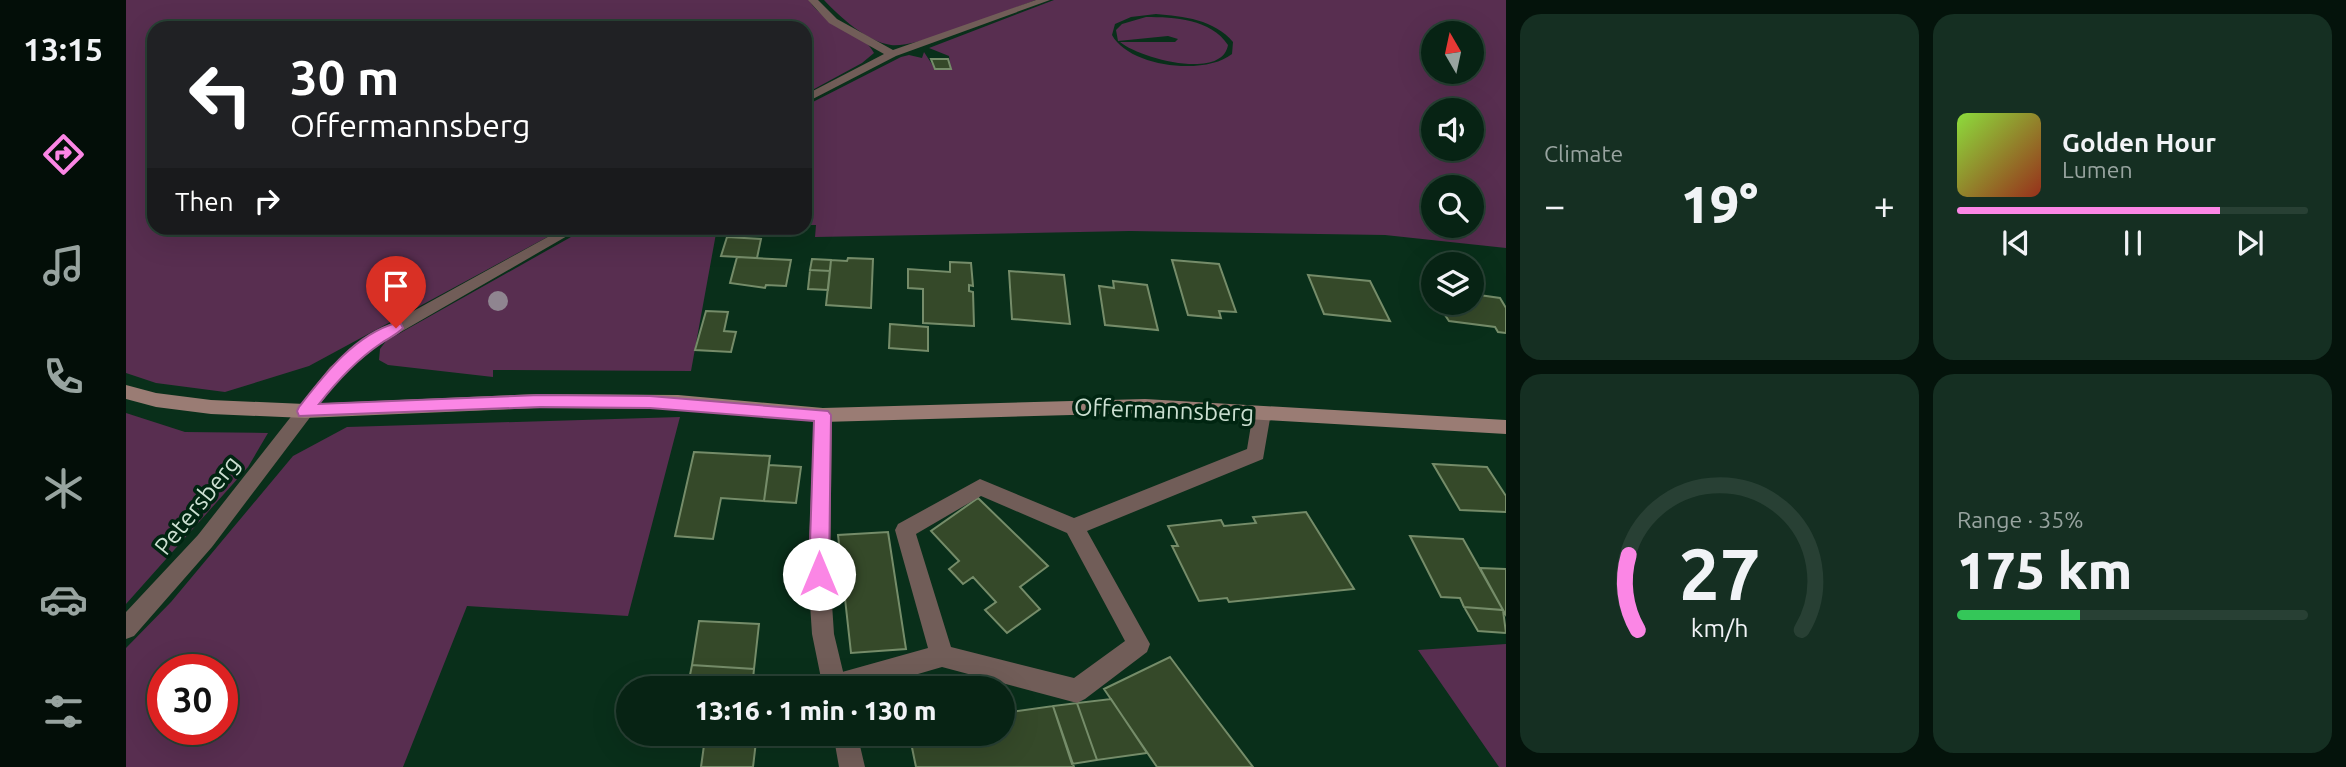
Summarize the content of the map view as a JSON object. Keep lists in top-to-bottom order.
{
  "streets": {
    "street": ["Offermannsberg", "Petersberg"]
  },
  "crossings": [
    ["Offermannsberg", "Petersberg"]
  ],
  "north": "top",
  "page": {
    "tabs": "13:15",
    "tile": [
      "Climate",
      ["Range · 35%", "175 km"]
    ],
    "turn": ["30 m", "Offermannsberg"],
    "song": ["Golden Hour", "Lumen"],
    "then": "Then",
    "heat": ["−", "19°", "+"],
    "limit": "30",
    "trip": "13:16 · 1 min · 130 m",
    "gauge": ["27", "km/h"]
  }
}
